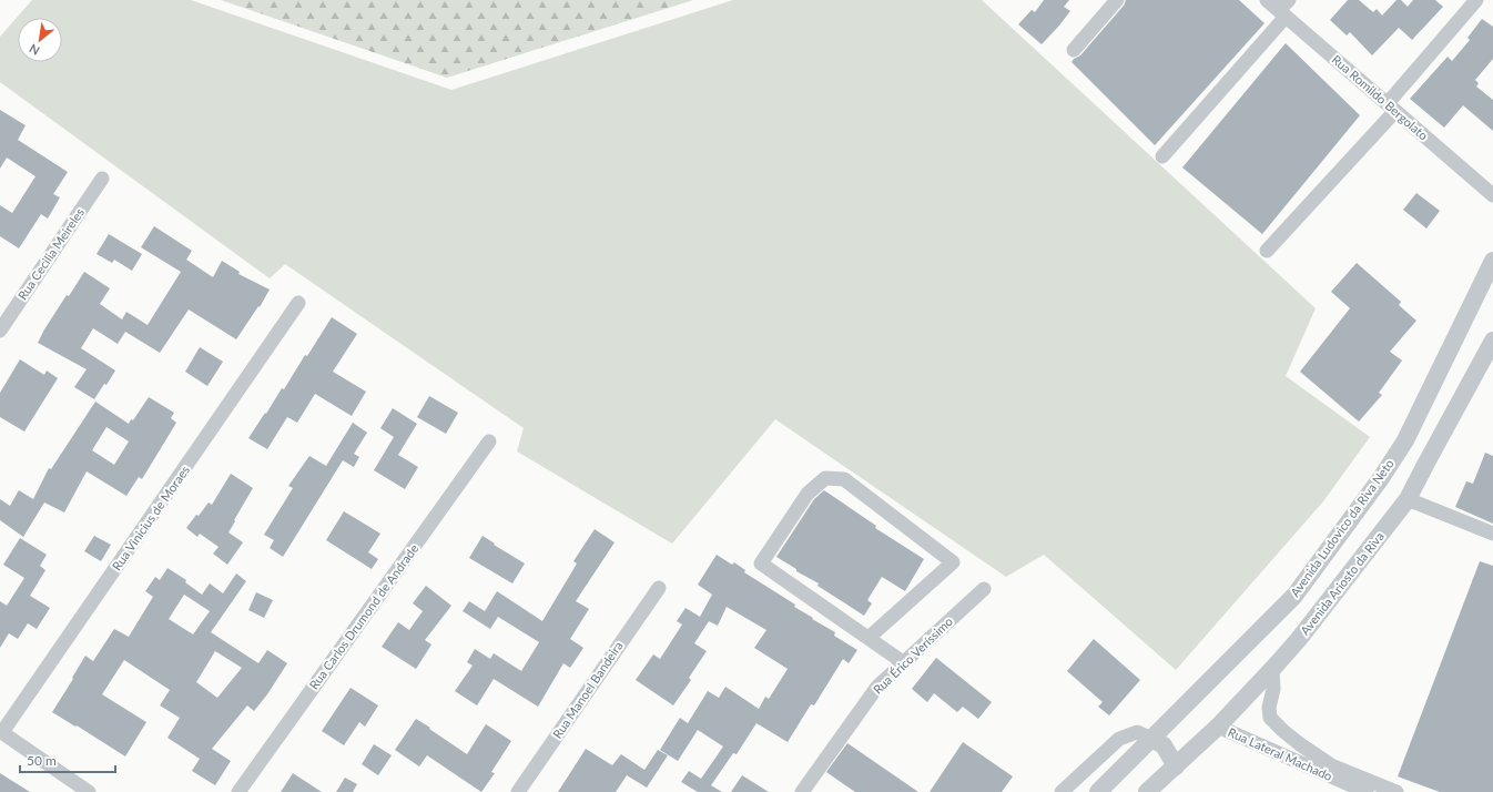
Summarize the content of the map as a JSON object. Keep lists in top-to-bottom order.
{
  "streets": {
    "street": [
      "Rua Romildo Bergolato",
      "Rua Cecilia Meireles",
      "Rua Vinicius de Moraes",
      "Avenida Ludovico da Riva Neto",
      "Avenida Ariosto da Riva",
      "Rua Carlos Drumond de Andrade",
      "Rua Érico Veríssimo",
      "Rua Manoel Bandeira",
      "Rua Lateral Machado"
    ]
  },
  "crossings": [
    ["Avenida Ariosto da Riva", "Rua Lateral Machado"]
  ],
  "scale_bar": "50 m",
  "north": "bottom left"
}
